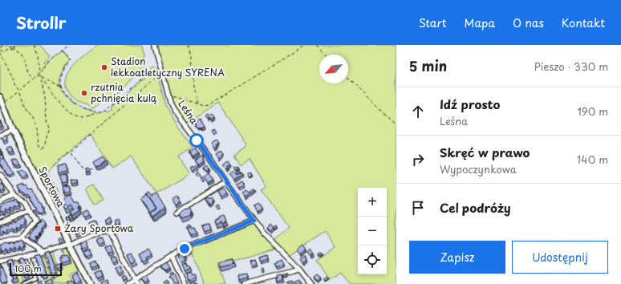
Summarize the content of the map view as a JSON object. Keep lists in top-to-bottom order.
{
  "streets": {
    "street": ["Leśna", "Sportowa"]
  },
  "places": {
    "other": ["Stadion lekkoatletyczny SYRENA", "rzutnia pchnięcia kulą"],
    "transit": ["Żary Sportowa"]
  },
  "scale_bar": "100 m",
  "north": "bottom left",
  "page": {
    "header": "Strollr",
    "nav": [
      "Start",
      "Mapa",
      "O nas",
      "Kontakt"
    ],
    "heading": ["5 min", "Pieszo · 330 m"],
    "list": [
      ["Idź prosto", "Leśna", "190 m"],
      ["Skręć w prawo", "Wypoczynkowa", "140 m"],
      "Cel podróży"
    ],
    "map_buttons": ["+", "−"],
    "buttons": ["Zapisz", "Udostępnij"],
    "scale": "100 m"
  }
}
